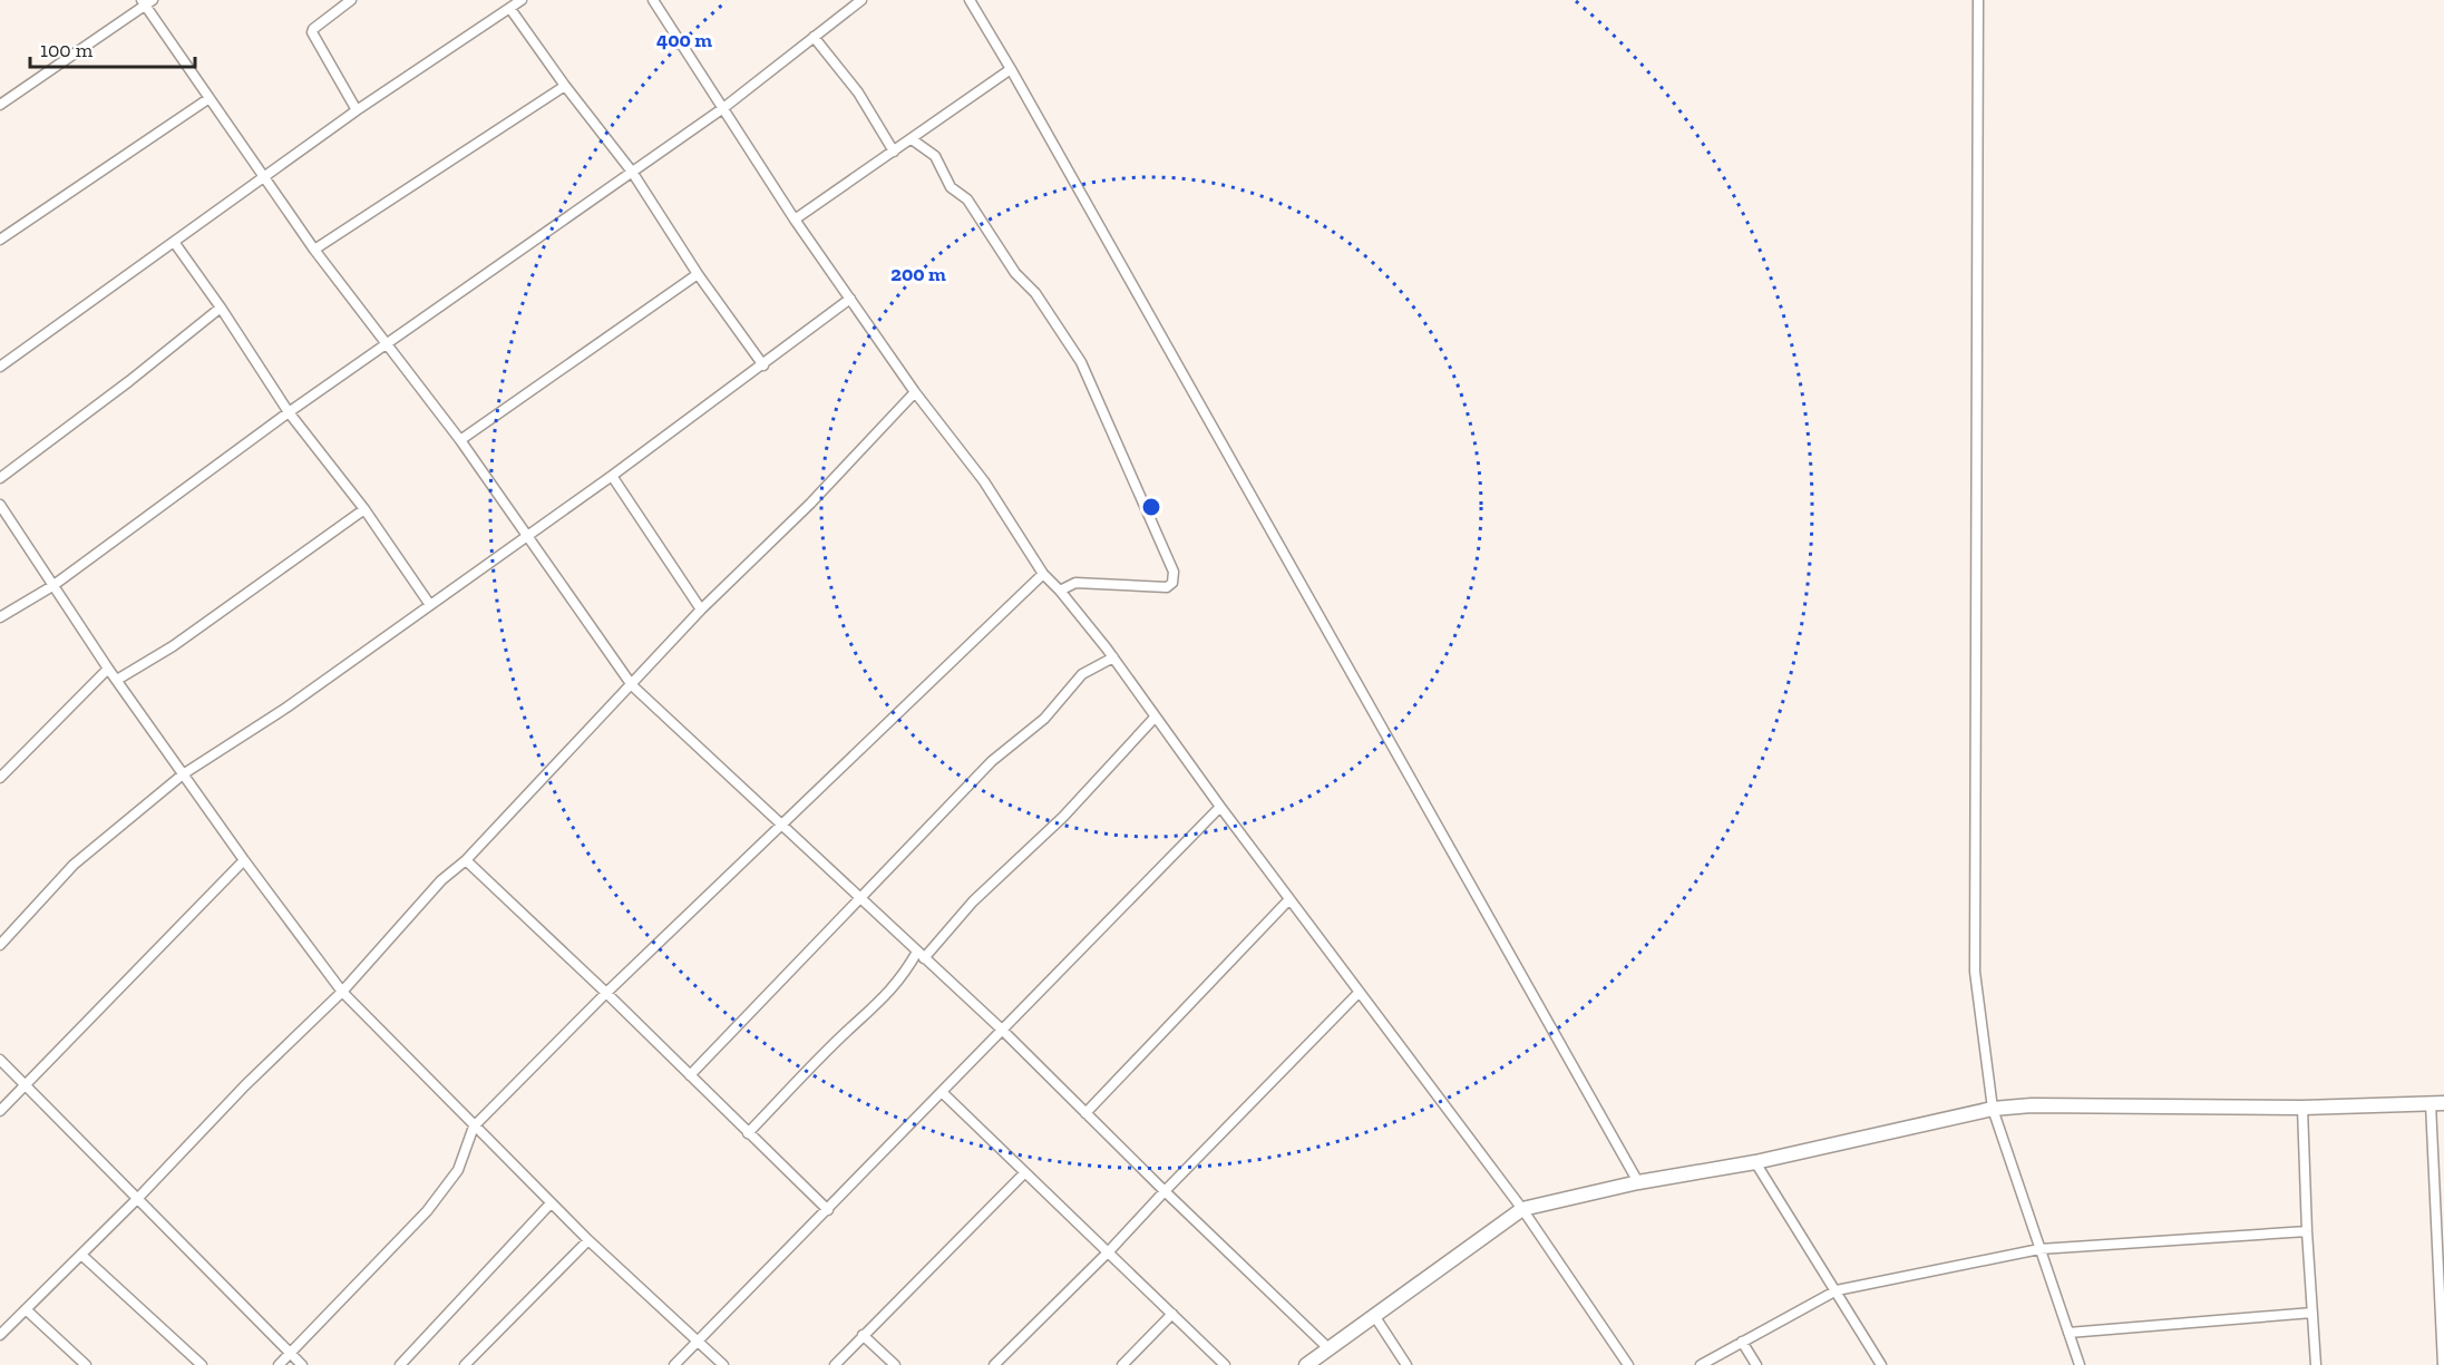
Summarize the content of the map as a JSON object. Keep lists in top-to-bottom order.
{
  "scale_bar": "100 m",
  "rings": ["400 m", "200 m"]
}
